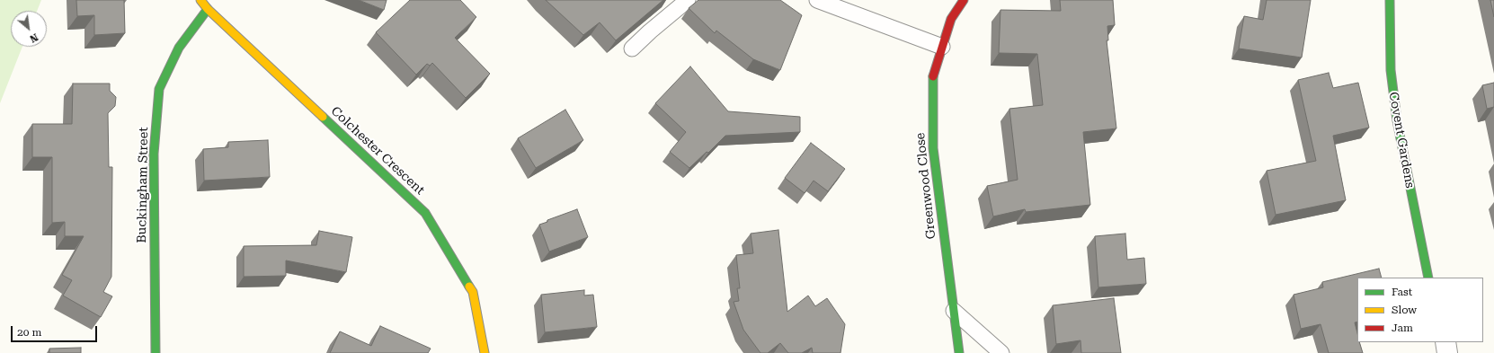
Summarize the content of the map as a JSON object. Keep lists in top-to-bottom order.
{
  "streets": {
    "street": [
      "Covent Gardens",
      "Colchester Crescent",
      "Buckingham Street",
      "Greenwood Close"
    ]
  },
  "crossings": [
    ["Colchester Crescent", "Buckingham Street"]
  ],
  "legend": ["Fast", "Slow", "Jam"],
  "scale_bar": "20 m",
  "north": "bottom right"
}
